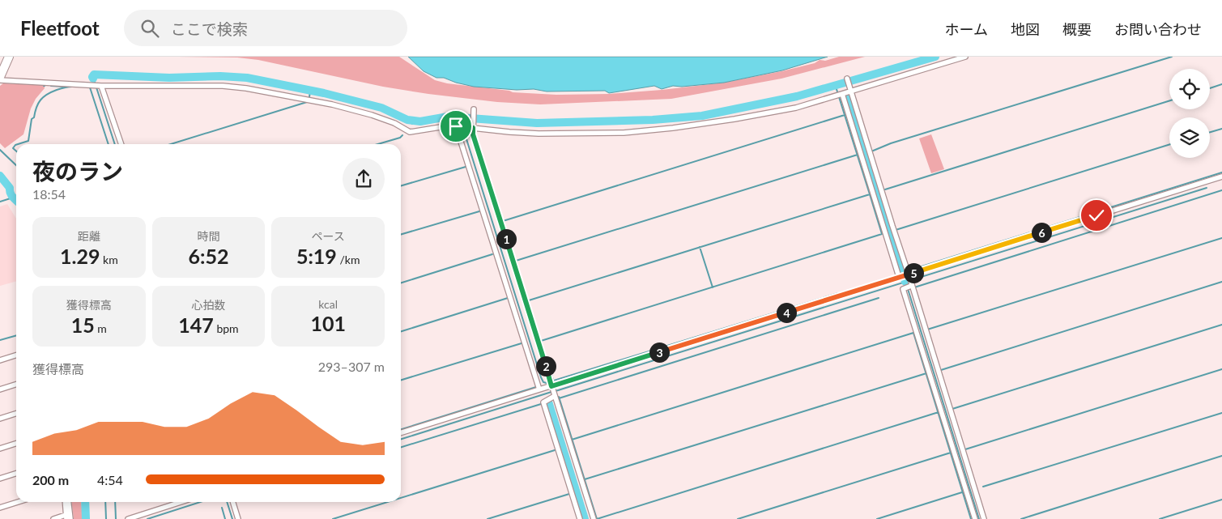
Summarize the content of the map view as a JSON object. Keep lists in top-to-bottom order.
{
  "page": {
    "header": "Fleetfoot",
    "search": "ここで検索",
    "nav": [
      "ホーム",
      "地図",
      "概要",
      "お問い合わせ"
    ],
    "heading": ["夜のラン", "18:54"],
    "stats": [
      ["距離", "1.29 km"],
      ["時間", "6:52"],
      ["ペース", "5:19 /km"],
      ["獲得標高", "15 m"],
      ["心拍数", "147 bpm"],
      ["kcal", "101"]
    ],
    "pins": [
      "6",
      "1",
      "5",
      "4",
      "3",
      "2"
    ],
    "chart": ["獲得標高", "293–307 m"],
    "list": [
      {
        "name": "200 m",
        "note": "4:54"
      }
    ]
  }
}
